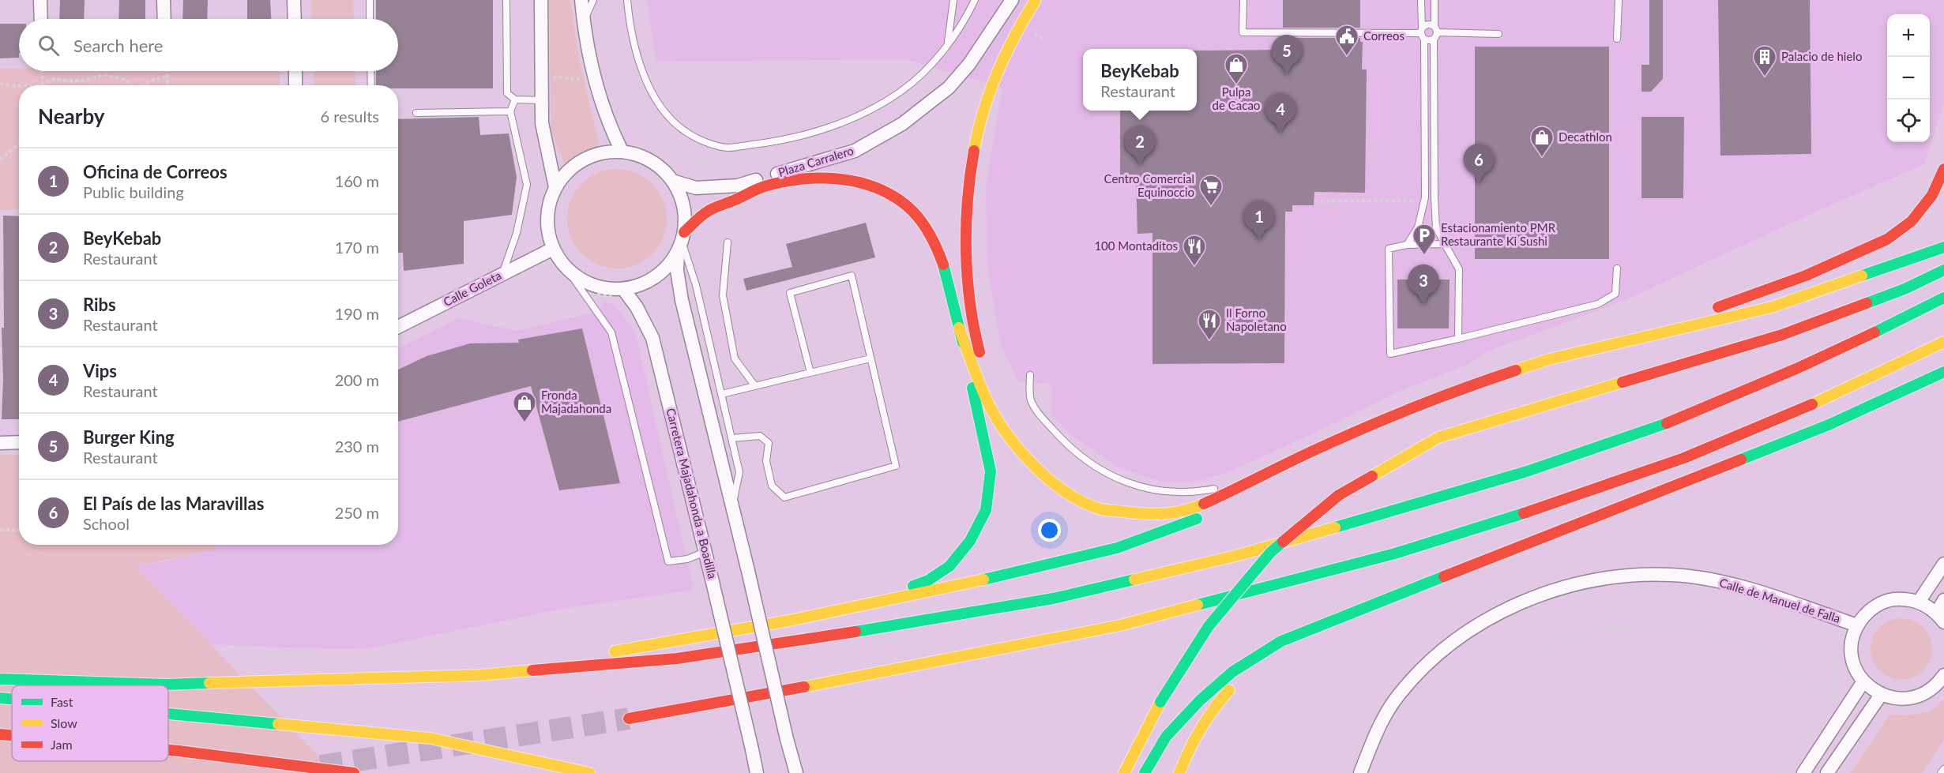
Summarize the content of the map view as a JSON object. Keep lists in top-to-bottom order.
{
  "streets": {
    "street": [
      "Plaza Carralero",
      "Calle Goleta",
      "Carretera Majadahonda a Boadilla",
      "Calle de Manuel de Falla"
    ]
  },
  "crossings": [
    ["Plaza Carralero", "Calle Goleta"],
    ["Plaza Carralero", "Carretera Majadahonda a Boadilla"],
    ["Calle Goleta", "Carretera Majadahonda a Boadilla"]
  ],
  "places": {
    "public building": ["Correos"],
    "building": ["Palacio de hielo"],
    "shop": ["Pulpa de Cacao", "Decathlon", "Fronda Majadahonda"],
    "supermarket": ["Centro Comercial Equinoccio"],
    "parking": ["Estacionamiento PMR Restaurante Ki Sushi"],
    "restaurant": ["100 Montaditos", "Il Forno Napoletano"]
  },
  "legend": ["Fast", "Slow", "Jam"],
  "page": {
    "map_buttons": ["+", "−"],
    "search": "Search here",
    "pins": [
      "5",
      "4",
      "2",
      "6",
      "1",
      "3"
    ],
    "popup": ["BeyKebab", "Restaurant"],
    "heading": ["Nearby", "6 results"],
    "list": [
      {
        "mark": "1",
        "name": "Oficina de Correos",
        "note": "Public building",
        "value": "160 m"
      },
      {
        "mark": "2",
        "name": "BeyKebab",
        "note": "Restaurant",
        "value": "170 m"
      },
      {
        "mark": "3",
        "name": "Ribs",
        "note": "Restaurant",
        "value": "190 m"
      },
      {
        "mark": "4",
        "name": "Vips",
        "note": "Restaurant",
        "value": "200 m"
      },
      {
        "mark": "5",
        "name": "Burger King",
        "note": "Restaurant",
        "value": "230 m"
      },
      {
        "mark": "6",
        "name": "El País de las Maravillas",
        "note": "School",
        "value": "250 m"
      }
    ]
  }
}
